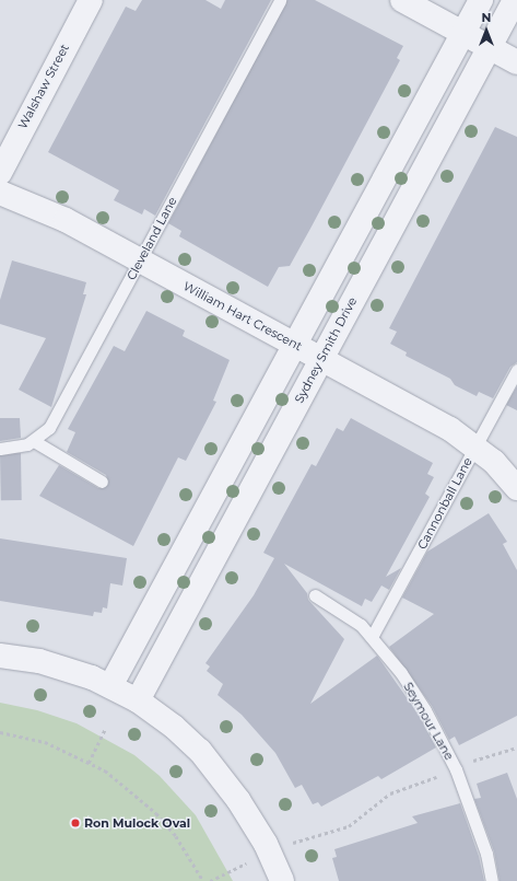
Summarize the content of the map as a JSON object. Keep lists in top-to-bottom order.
{
  "streets": {
    "street": ["Walshaw Street", "William Hart Crescent", "Sydney Smith Drive"],
    "lane": ["Cleveland Lane", "Cannonball Lane", "Seymour Lane"]
  },
  "crossings": [
    ["Cleveland Lane", "William Hart Crescent"],
    ["William Hart Crescent", "Sydney Smith Drive"],
    ["William Hart Crescent", "Cannonball Lane"],
    ["Cannonball Lane", "Seymour Lane"]
  ],
  "places": ["Ron Mulock Oval"],
  "north": "top"
}
